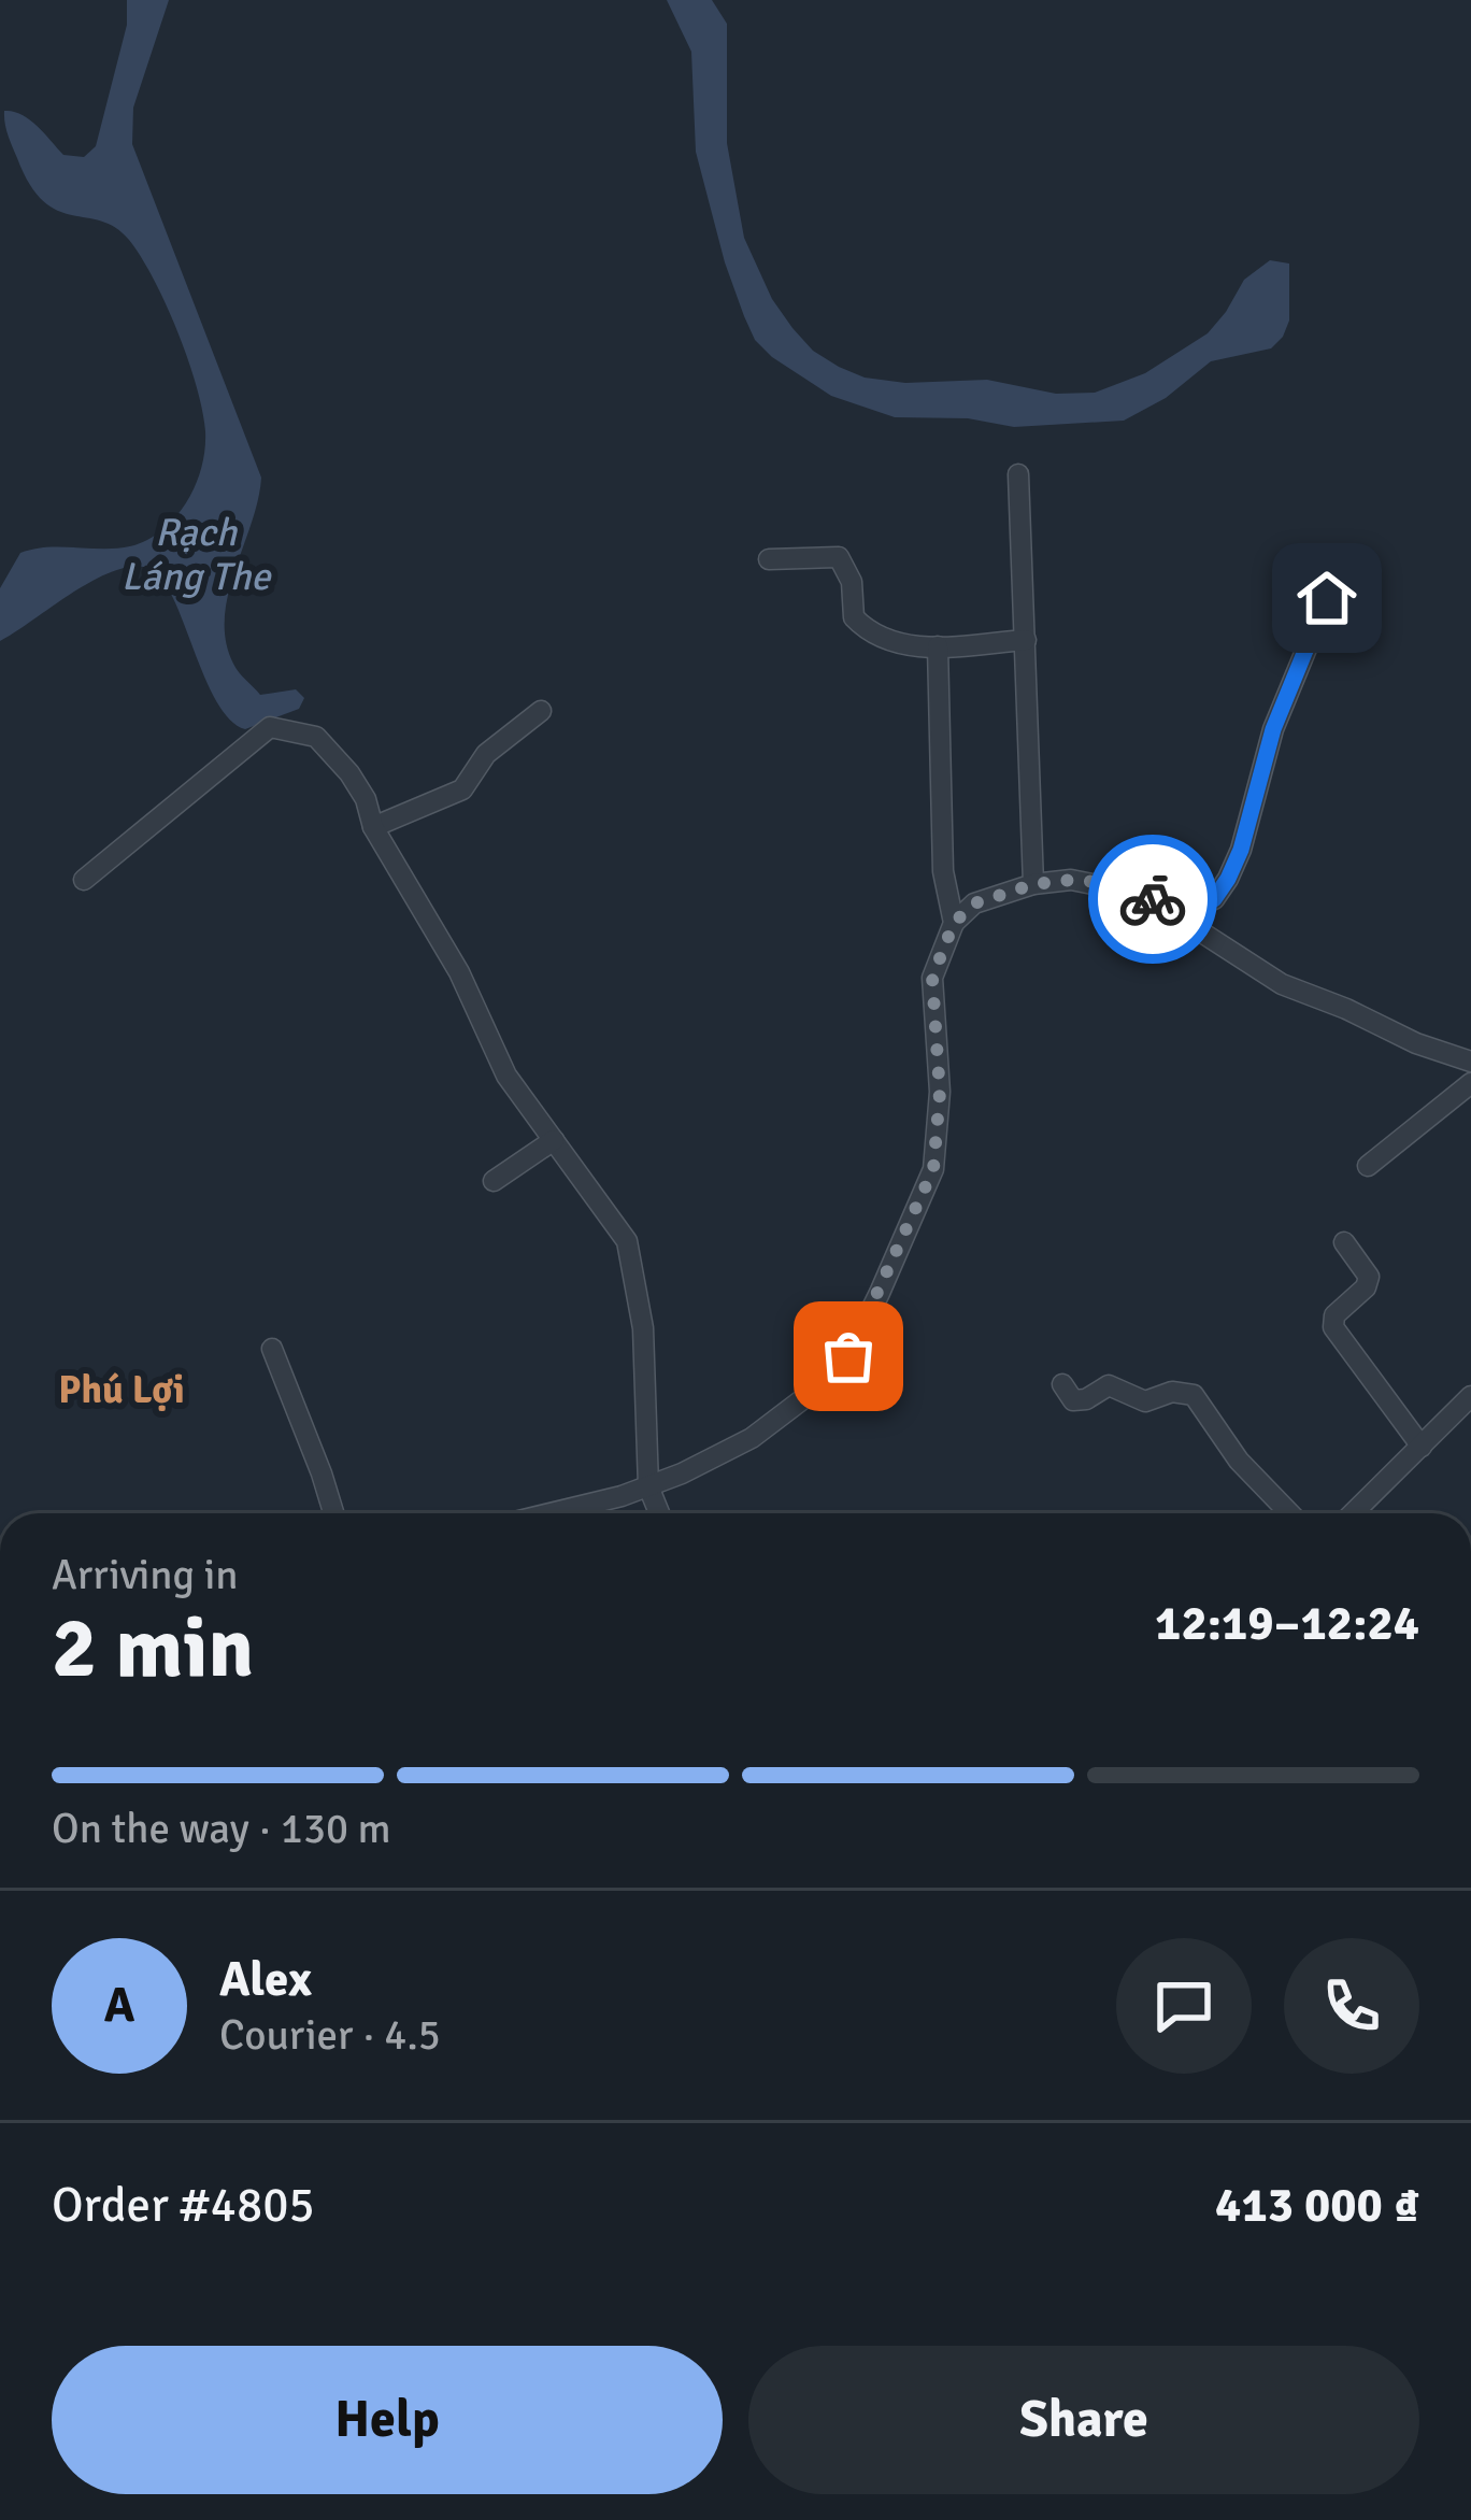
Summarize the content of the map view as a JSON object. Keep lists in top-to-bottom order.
{
  "districts": ["Phú Lợi"],
  "water": ["Rạch Láng The"],
  "page": {
    "heading": ["2 min", "Arriving in", "12:19–12:24"],
    "panel": [
      "Alex",
      "Courier · 4.5",
      "Order #4805",
      "413 000 ₫"
    ],
    "bar": "On the way · 130 m",
    "round": "A",
    "buttons": ["Help", "Share"]
  }
}
